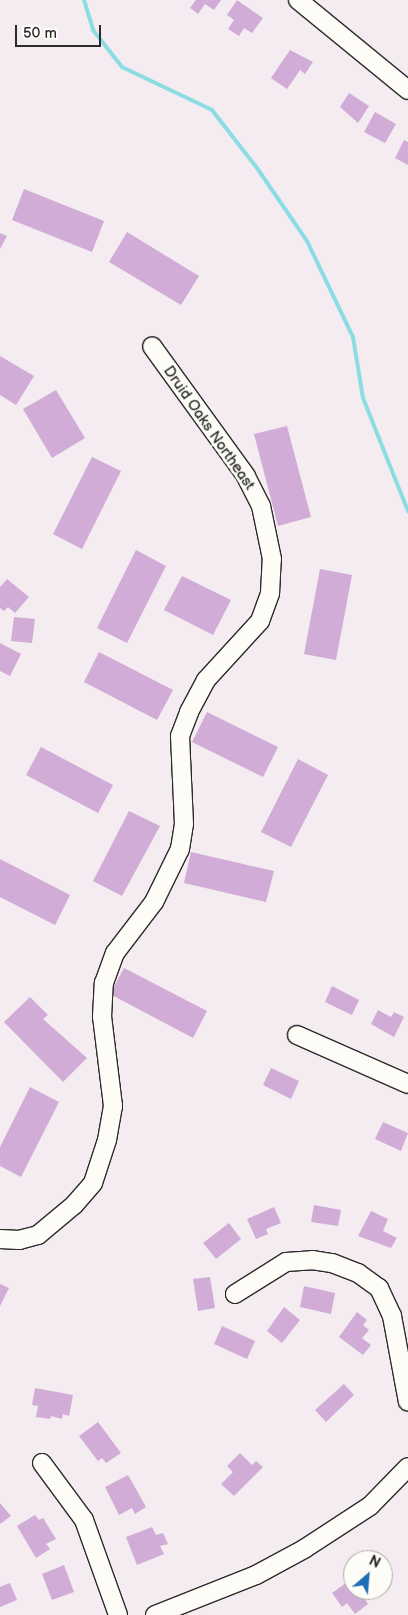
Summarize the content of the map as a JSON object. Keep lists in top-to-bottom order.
{
  "streets": {
    "street": ["Druid Oaks Northeast"]
  },
  "scale_bar": "50 m",
  "north": "top right"
}
